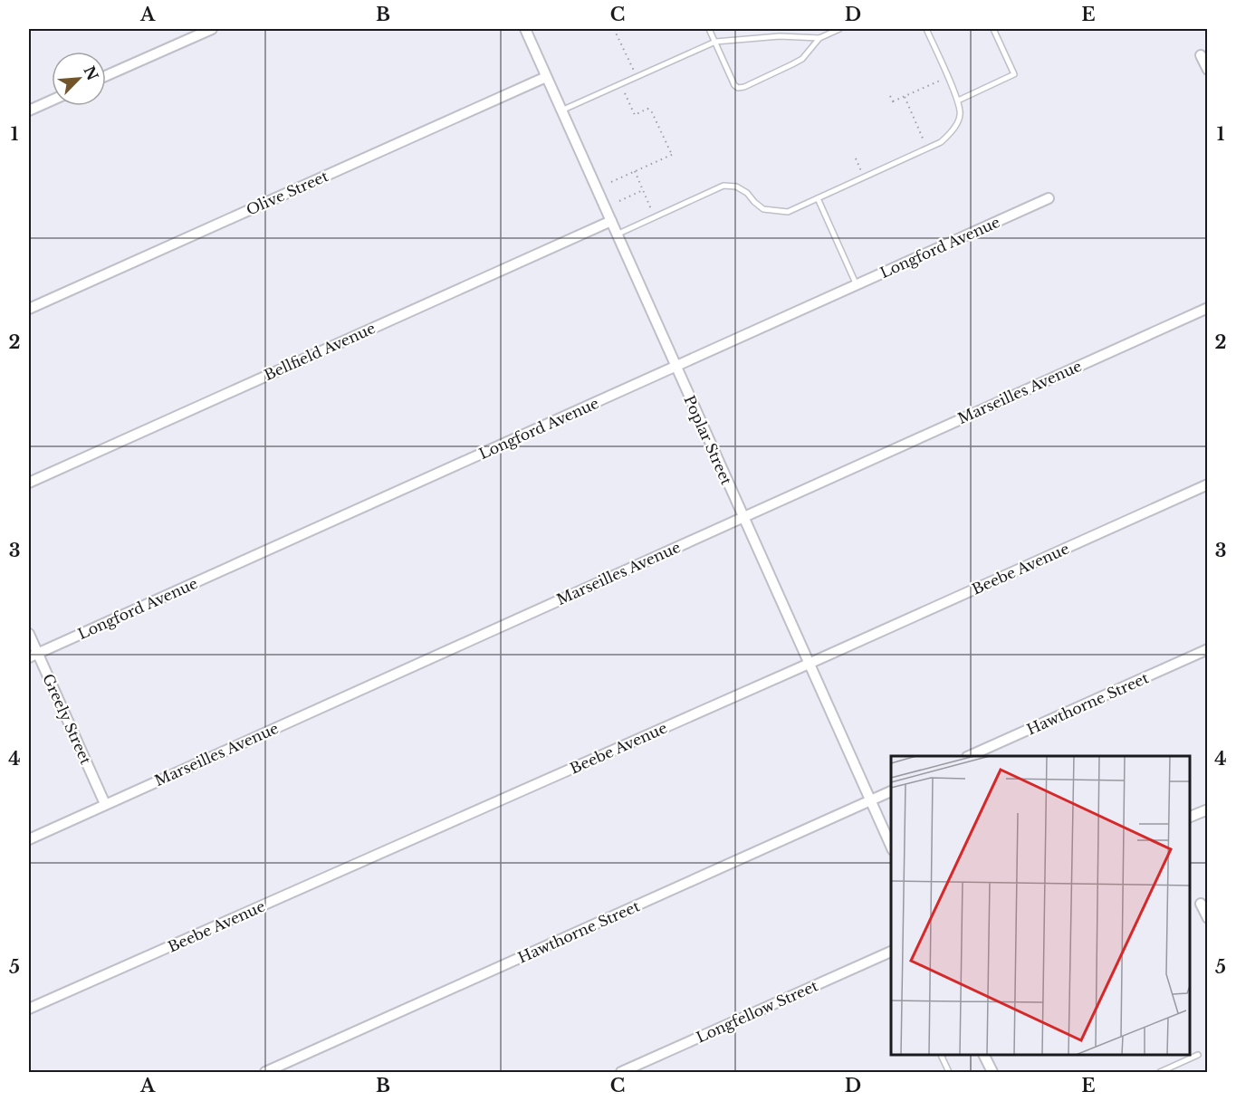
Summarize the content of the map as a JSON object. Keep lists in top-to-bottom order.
{
  "streets": {
    "street": [
      "Olive Street",
      "Longford Avenue",
      "Bellfield Avenue",
      "Marseilles Avenue",
      "Poplar Street",
      "Beebe Avenue",
      "Hawthorne Street",
      "Greely Street",
      "Longfellow Street"
    ]
  },
  "crossings": [
    ["Olive Street", "Poplar Street"],
    ["Longford Avenue", "Poplar Street"],
    ["Longford Avenue", "Greely Street"],
    ["Bellfield Avenue", "Poplar Street"],
    ["Marseilles Avenue", "Poplar Street"],
    ["Marseilles Avenue", "Greely Street"],
    ["Poplar Street", "Beebe Avenue"],
    ["Poplar Street", "Hawthorne Street"]
  ],
  "north": "top right",
  "grid": {
    "columns": [
      "A",
      "B",
      "C",
      "D",
      "E"
    ],
    "rows": [
      "1",
      "2",
      "3",
      "4",
      "5"
    ]
  }
}
